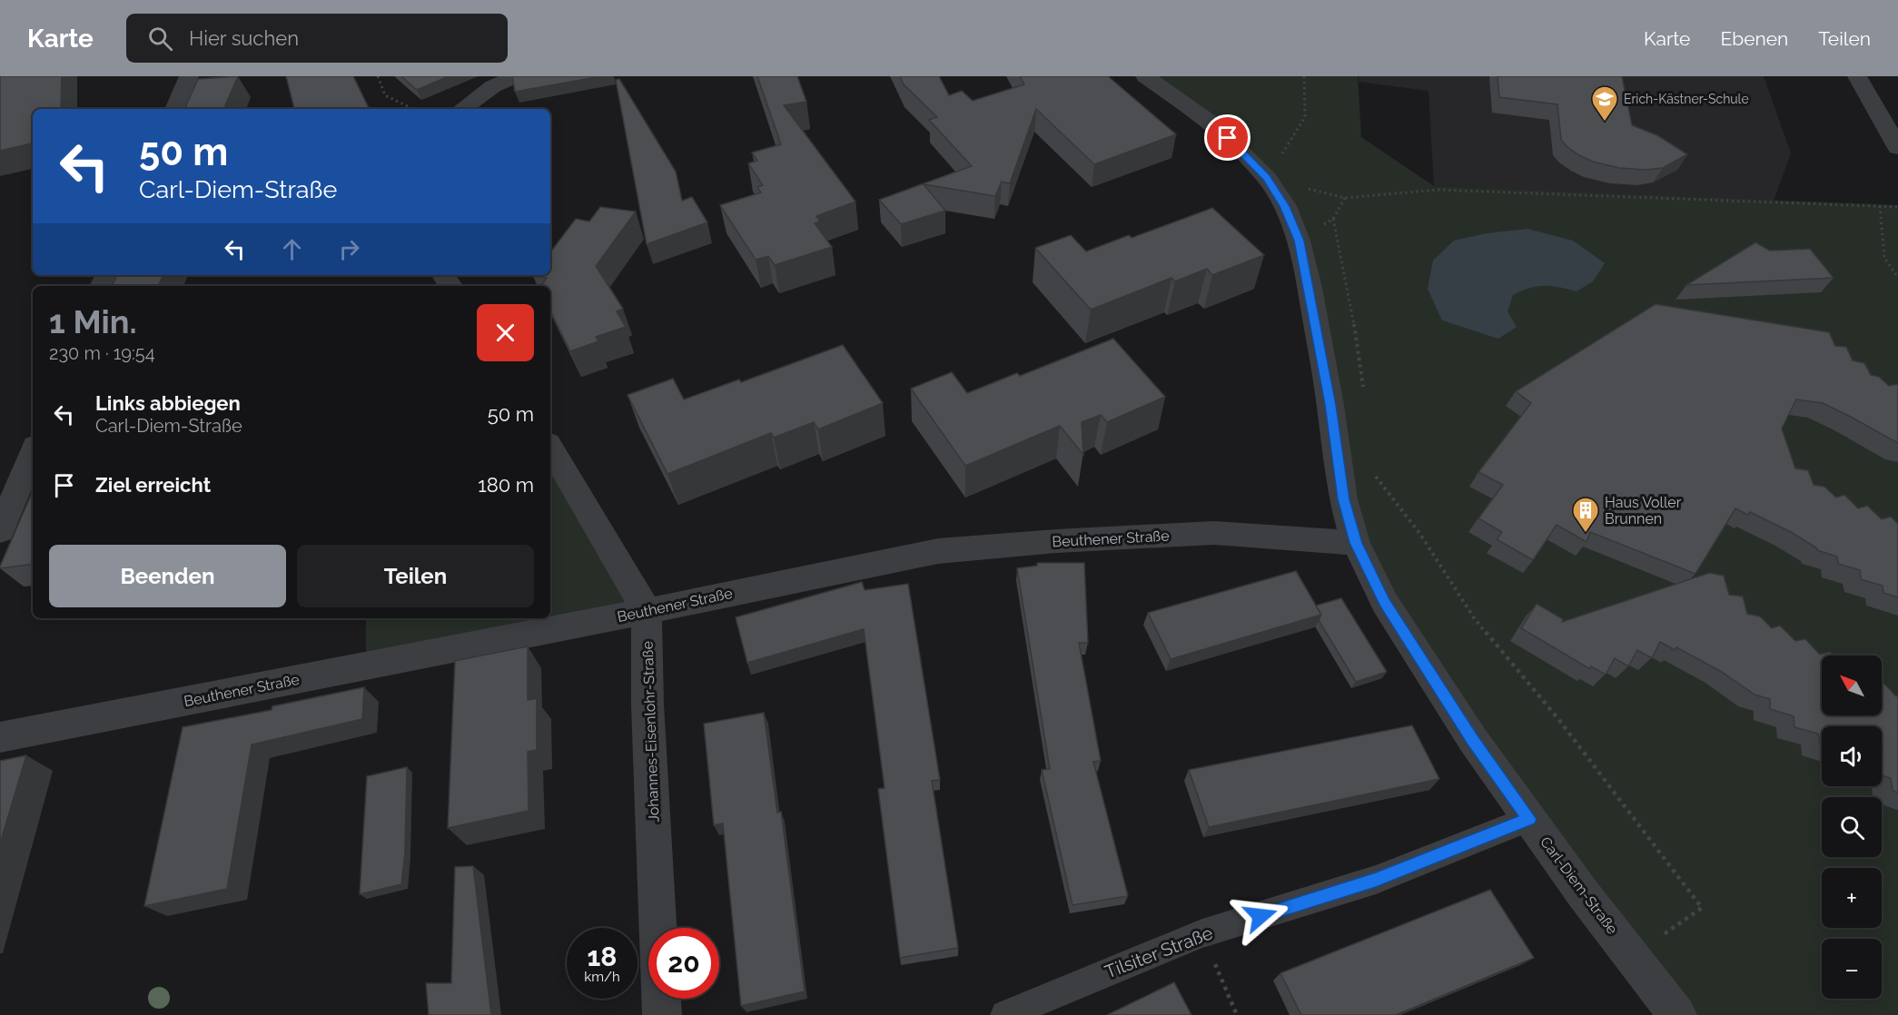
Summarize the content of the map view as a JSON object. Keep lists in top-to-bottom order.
{
  "streets": {
    "street": ["Beuthener Straße", "Johannes-Eisenlohr-Straße", "Carl-Diem-Straße"],
    "lane": ["Tilsiter Straße"]
  },
  "crossings": [
    ["Beuthener Straße", "Johannes-Eisenlohr-Straße"],
    ["Beuthener Straße", "Carl-Diem-Straße"],
    ["Carl-Diem-Straße", "Tilsiter Straße"]
  ],
  "places": {
    "school or university": ["Erich-Kästner-Schule"],
    "building": ["Haus Voller Brunnen"]
  },
  "north": "top left",
  "page": {
    "header": "Karte",
    "search": "Hier suchen",
    "nav": ["Karte", "Ebenen", "Teilen"],
    "turn": ["50 m", "Carl-Diem-Straße"],
    "heading": ["1 Min.", "230 m · 19:54"],
    "list": [
      {
        "name": "Links abbiegen",
        "note": "Carl-Diem-Straße",
        "value": "50 m"
      },
      {
        "name": "Ziel erreicht",
        "value": "180 m"
      }
    ],
    "buttons": ["Beenden", "Teilen"],
    "map_buttons": ["+", "−"],
    "speed": "18 km/h",
    "limit": "20"
  }
}
